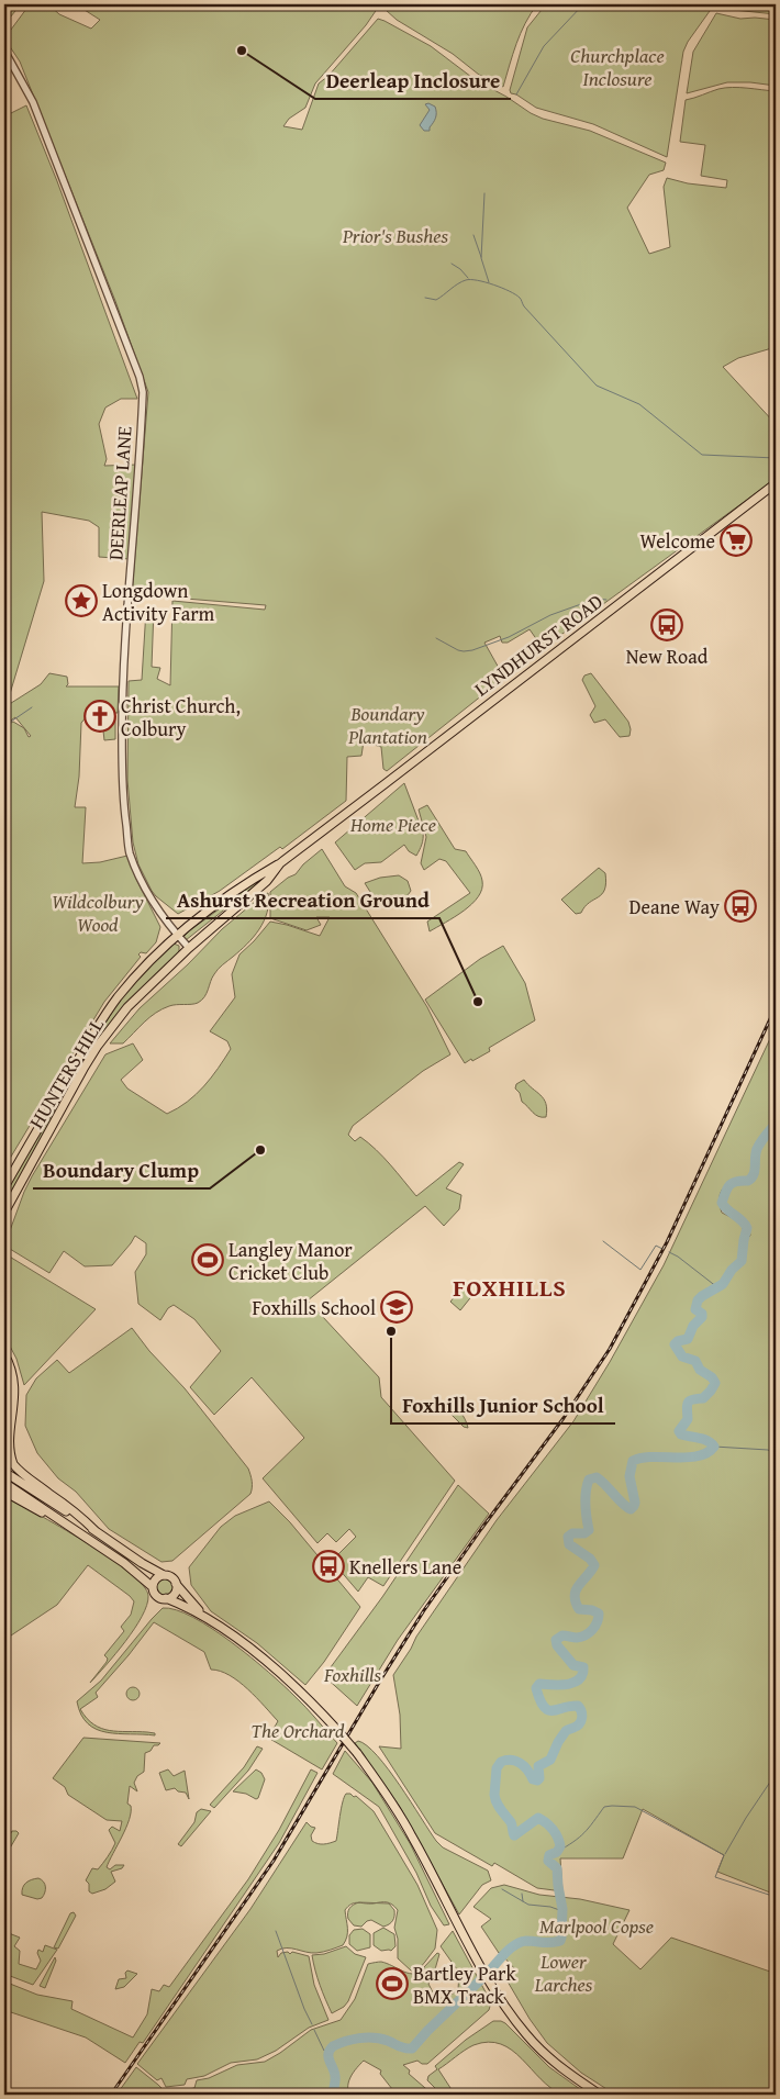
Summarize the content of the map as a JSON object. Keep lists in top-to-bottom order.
{
  "streets": {
    "main road": ["LYNDHURST ROAD", "HUNTERS HILL"],
    "street": ["DEERLEAP LANE"]
  },
  "crossings": [
    ["DEERLEAP LANE", "HUNTERS HILL"],
    ["LYNDHURST ROAD", "HUNTERS HILL"]
  ],
  "districts": ["FOXHILLS"],
  "parks": [
    "Churchplace Inclosure",
    "Prior's Bushes",
    "Boundary Plantation",
    "Home Piece",
    "Wildcolbury Wood",
    "Foxhills",
    "The Orchard",
    "Marlpool Copse",
    "Lower Larches"
  ],
  "places": {
    "other": [
      "Deerleap Inclosure",
      "Ashurst Recreation Ground",
      "Boundary Clump",
      "Foxhills Junior School"
    ],
    "supermarket": ["Welcome"],
    "place": ["Longdown Activity Farm"],
    "bus stop": ["New Road", "Deane Way", "Knellers Lane"],
    "church": ["Christ Church, Colbury"],
    "sports": ["Langley Manor Cricket Club", "Bartley Park BMX Track"],
    "school or university": ["Foxhills School"]
  }
}
